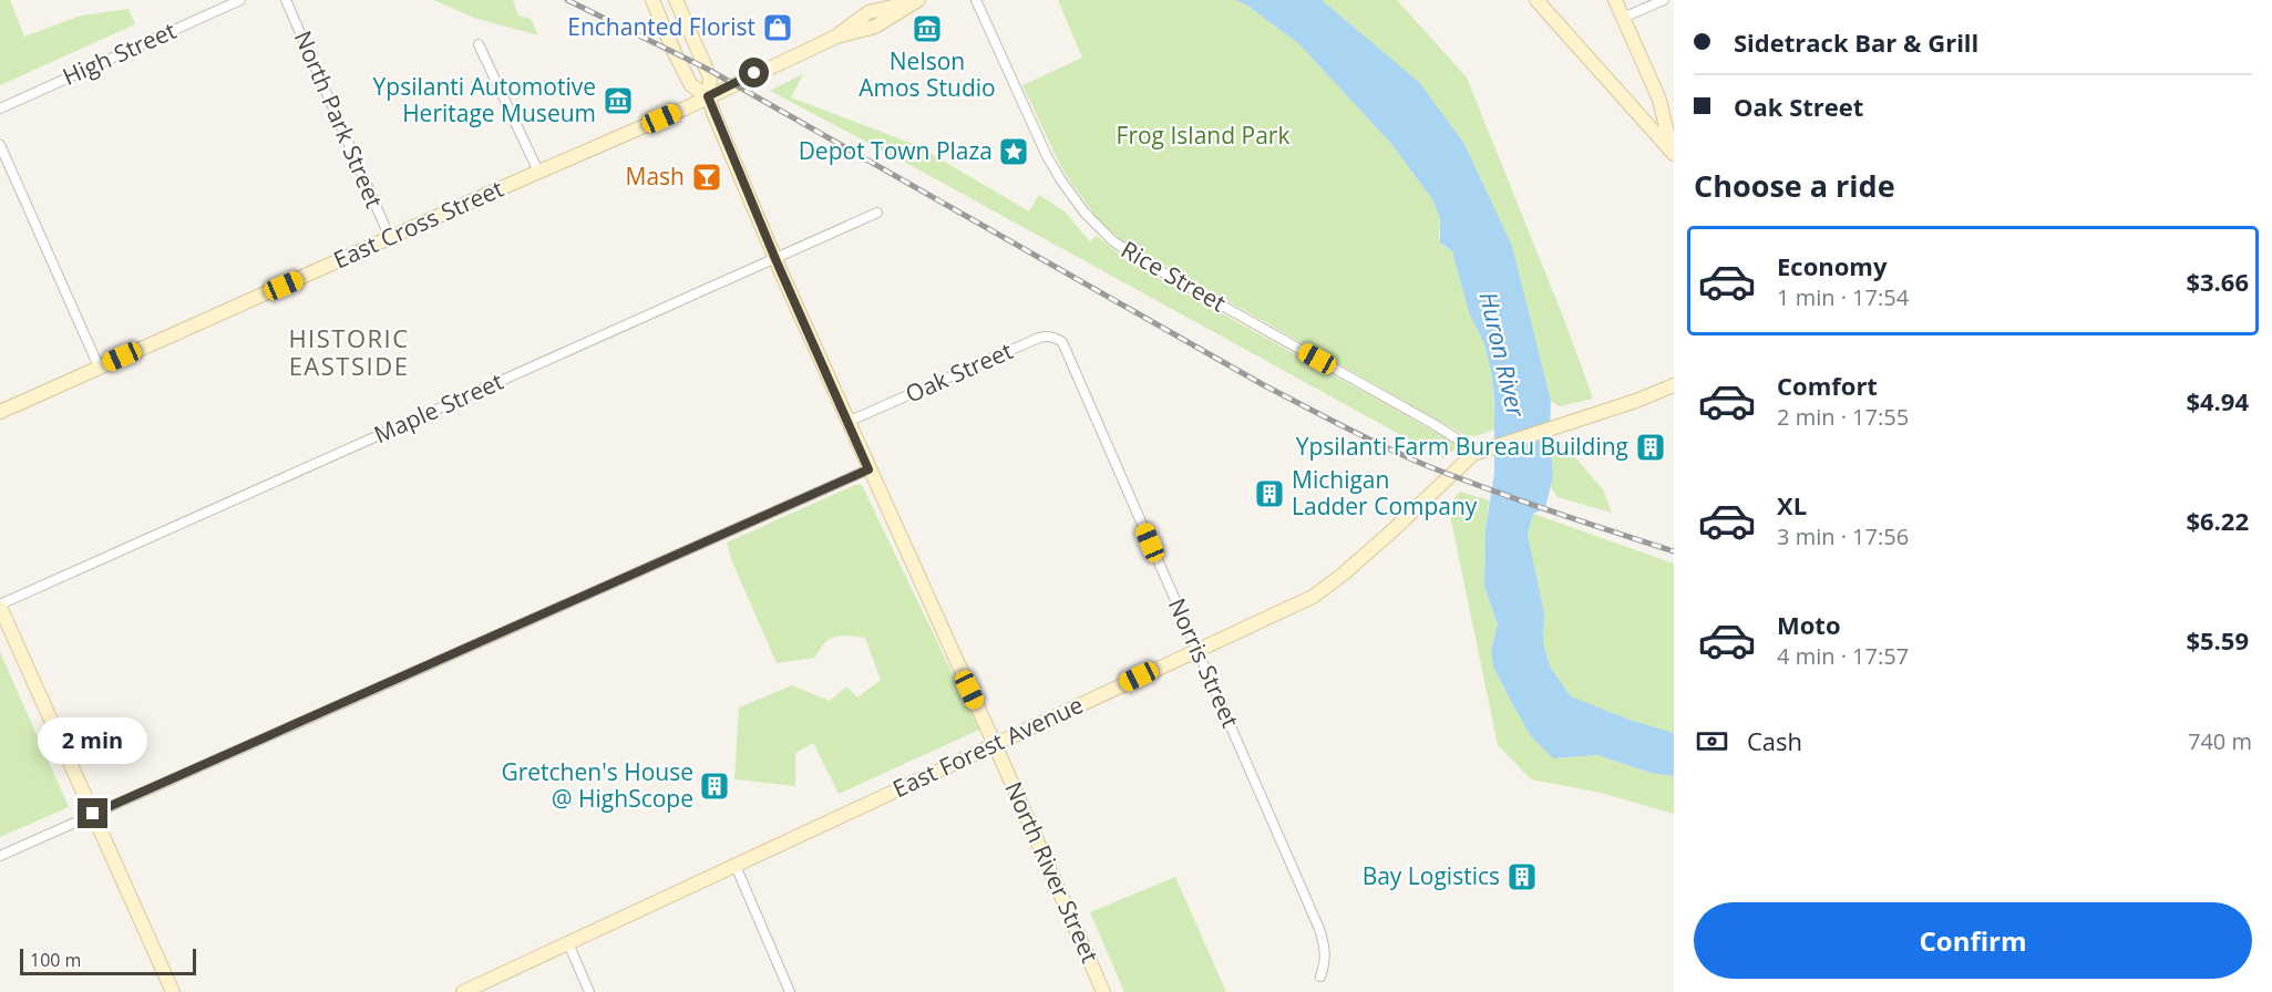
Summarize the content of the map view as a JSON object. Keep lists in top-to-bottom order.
{
  "streets": {
    "street": [
      "High Street",
      "North Park Street",
      "East Cross Street",
      "Rice Street",
      "Oak Street",
      "Maple Street",
      "Norris Street",
      "East Forest Avenue",
      "North River Street"
    ]
  },
  "crossings": [
    ["North Park Street", "East Cross Street"],
    ["East Cross Street", "North River Street"],
    ["Rice Street", "East Forest Avenue"],
    ["Oak Street", "Norris Street"],
    ["Oak Street", "North River Street"],
    ["Maple Street", "North River Street"],
    ["Norris Street", "East Forest Avenue"],
    ["East Forest Avenue", "North River Street"]
  ],
  "districts": ["HISTORIC EASTSIDE"],
  "water": ["Huron River"],
  "parks": ["Frog Island Park"],
  "places": {
    "shop": ["Enchanted Florist"],
    "museum": ["Nelson Amos Studio", "Ypsilanti Automotive Heritage Museum"],
    "place": ["Depot Town Plaza"],
    "bar": ["Mash"],
    "building": [
      "Ypsilanti Farm Bureau Building",
      "Michigan Ladder Company",
      "Gretchen's House @ HighScope",
      "Bay Logistics"
    ]
  },
  "scale_bar": "100 m",
  "page": {
    "banner": ["Sidetrack Bar & Grill", "Oak Street"],
    "heading": "Choose a ride",
    "list": [
      {
        "name": "Economy",
        "note": "1 min · 17:54",
        "value": "$3.66"
      },
      {
        "name": "Comfort",
        "note": "2 min · 17:55",
        "value": "$4.94"
      },
      {
        "name": "XL",
        "note": "3 min · 17:56",
        "value": "$6.22"
      },
      {
        "name": "Moto",
        "note": "4 min · 17:57",
        "value": "$5.59"
      }
    ],
    "pay": ["Cash", "740 m"],
    "bubble": "2 min",
    "buttons": "Confirm",
    "scale": "100 m"
  }
}
